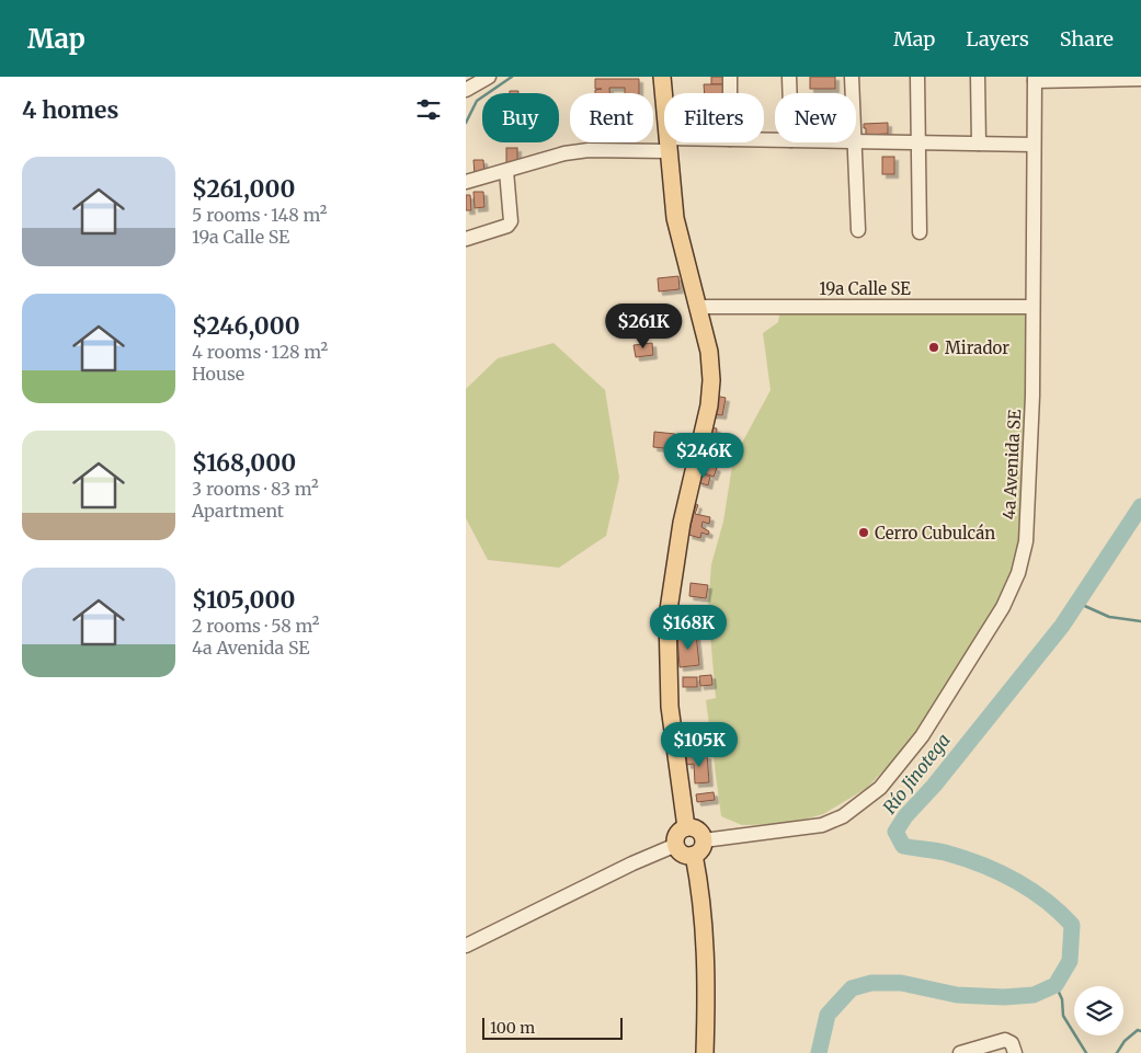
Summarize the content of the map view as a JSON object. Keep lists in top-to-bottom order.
{
  "streets": {
    "street": ["19a Calle SE", "4a Avenida SE"]
  },
  "crossings": [
    ["19a Calle SE", "4a Avenida SE"]
  ],
  "water": ["Río Jinotega"],
  "places": ["Mirador", "Cerro Cubulcán"],
  "scale_bar": "100 m",
  "page": {
    "header": "Map",
    "nav": ["Map", "Layers", "Share"],
    "heading": "4 homes",
    "chip": [
      "Buy",
      "Rent",
      "Filters",
      "New"
    ],
    "list": [
      {
        "name": "$261,000",
        "note": "5 rooms · 148 m² · 19a Calle SE"
      },
      {
        "name": "$246,000",
        "note": "4 rooms · 128 m² · House"
      },
      {
        "name": "$168,000",
        "note": "3 rooms · 83 m² · Apartment"
      },
      {
        "name": "$105,000",
        "note": "2 rooms · 58 m² · 4a Avenida SE"
      }
    ],
    "price": [
      "$261K",
      "$246K",
      "$168K",
      "$105K"
    ],
    "scale": "100 m"
  }
}
